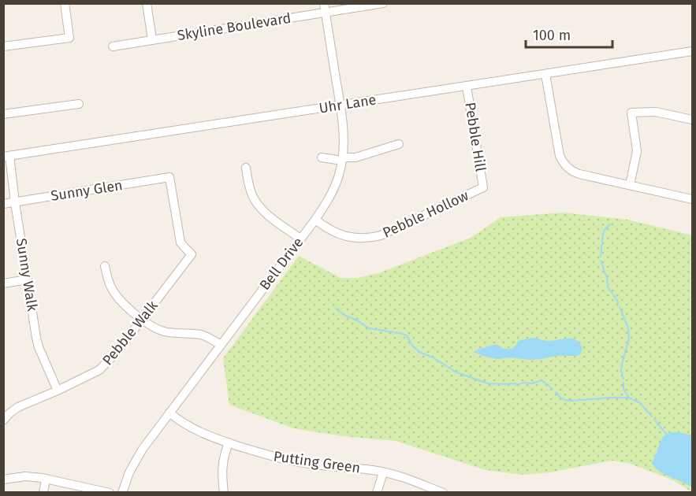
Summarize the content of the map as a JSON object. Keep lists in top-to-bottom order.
{
  "streets": {
    "street": [
      "Skyline Boulevard",
      "Uhr Lane",
      "Pebble Hill",
      "Sunny Glen",
      "Pebble Hollow",
      "Bell Drive",
      "Sunny Walk",
      "Pebble Walk",
      "Putting Green"
    ]
  },
  "crossings": [
    ["Skyline Boulevard", "Bell Drive"],
    ["Uhr Lane", "Pebble Hill"],
    ["Uhr Lane", "Bell Drive"],
    ["Uhr Lane", "Sunny Walk"],
    ["Pebble Hill", "Pebble Hollow"],
    ["Sunny Glen", "Sunny Walk"],
    ["Sunny Glen", "Pebble Walk"],
    ["Pebble Hollow", "Bell Drive"],
    ["Bell Drive", "Putting Green"],
    ["Sunny Walk", "Pebble Walk"]
  ],
  "scale_bar": "100 m"
}
